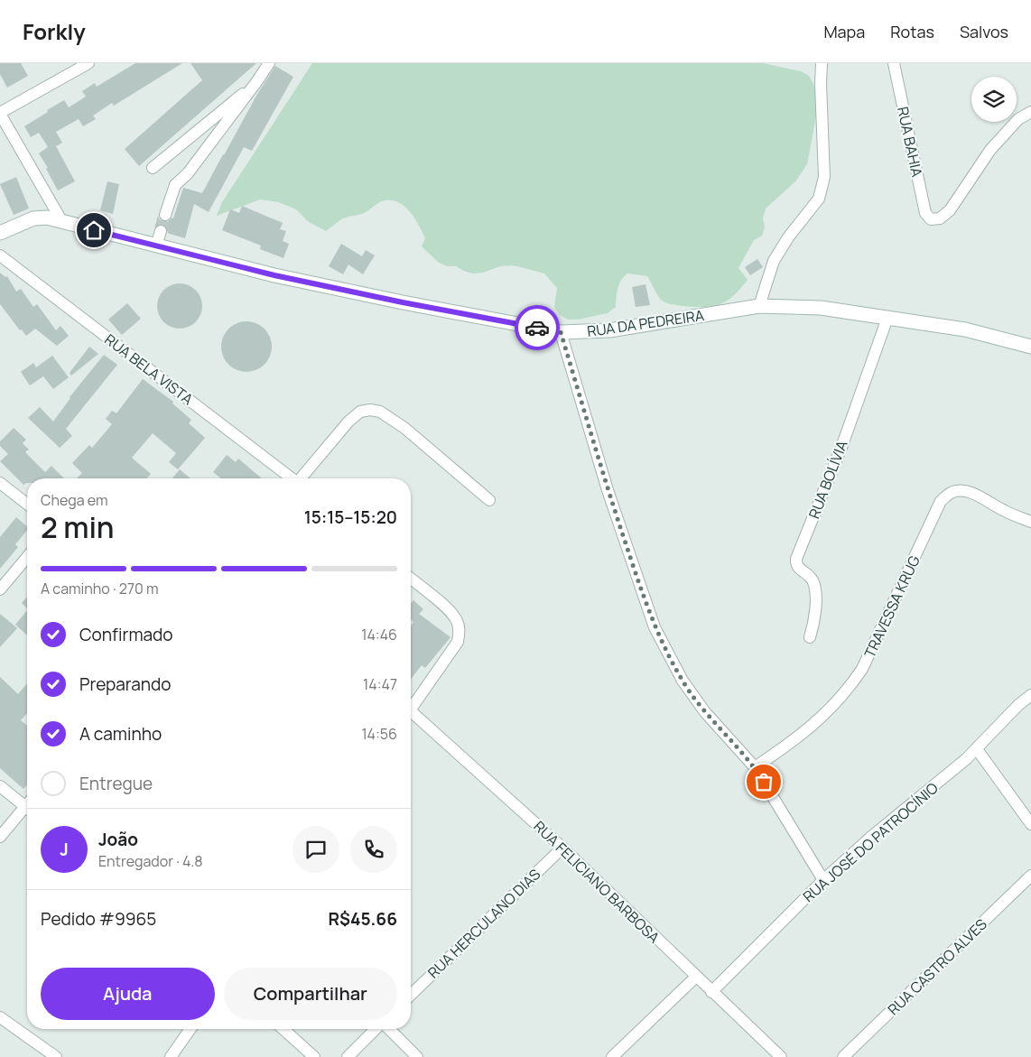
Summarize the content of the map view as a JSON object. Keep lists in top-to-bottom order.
{
  "streets": {
    "street": [
      "RUA BAHIA",
      "RUA DA PEDREIRA",
      "RUA BELA VISTA",
      "RUA BOLÍVIA",
      "TRAVESSA KRUG",
      "RUA JOSÉ DO PATROCÍNIO",
      "RUA FELICIANO BARBOSA",
      "RUA HERCULANO DIAS",
      "RUA CASTRO ALVES"
    ]
  },
  "crossings": [
    ["RUA DA PEDREIRA", "RUA BOLÍVIA"],
    ["RUA JOSÉ DO PATROCÍNIO", "RUA FELICIANO BARBOSA"],
    ["RUA FELICIANO BARBOSA", "RUA HERCULANO DIAS"]
  ],
  "page": {
    "header": "Forkly",
    "nav": ["Mapa", "Rotas", "Salvos"],
    "heading": ["2 min", "Chega em", "15:15–15:20"],
    "panel": [
      "João",
      "Entregador · 4.8",
      "Pedido #9965",
      "R$45.66"
    ],
    "bar": "A caminho · 270 m",
    "list": [
      ["Confirmado", "14:46"],
      ["Preparando", "14:47"],
      ["A caminho", "14:56"],
      "Entregue"
    ],
    "round": "J",
    "buttons": ["Ajuda", "Compartilhar"]
  }
}
